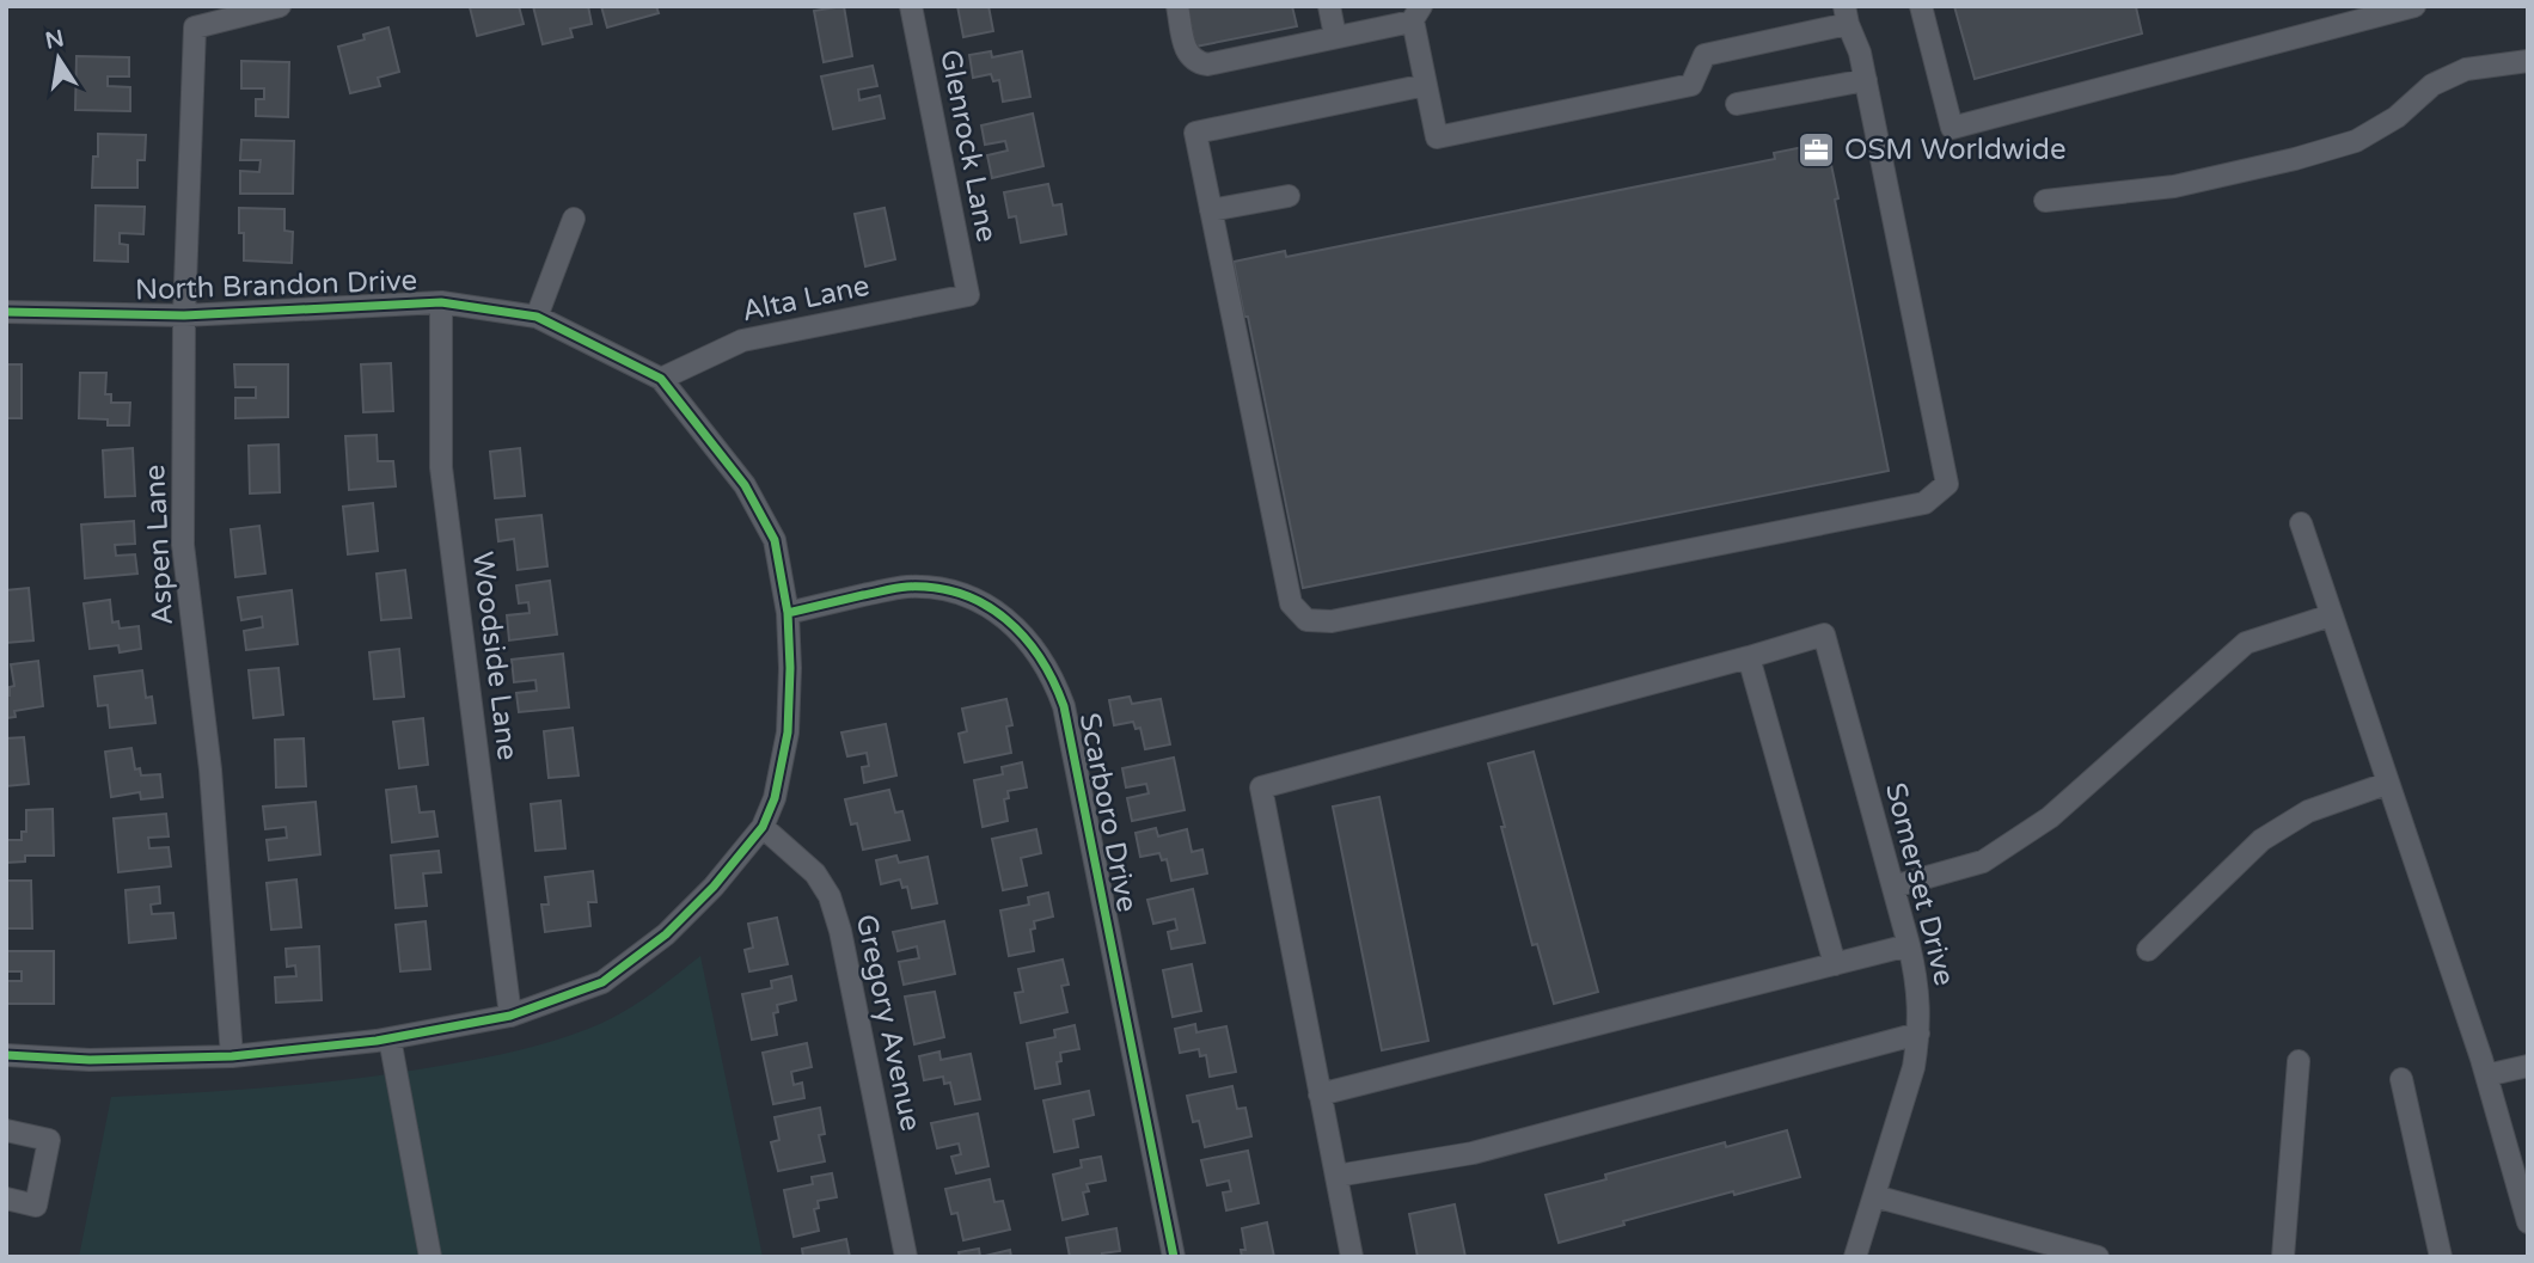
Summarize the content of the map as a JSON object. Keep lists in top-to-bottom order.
{
  "streets": {
    "street": [
      "Glenrock Lane",
      "North Brandon Drive",
      "Alta Lane",
      "Aspen Lane",
      "Woodside Lane",
      "Scarboro Drive",
      "Somerset Drive",
      "Gregory Avenue"
    ]
  },
  "crossings": [
    ["Glenrock Lane", "Alta Lane"],
    ["North Brandon Drive", "Alta Lane"],
    ["North Brandon Drive", "Aspen Lane"],
    ["North Brandon Drive", "Woodside Lane"],
    ["North Brandon Drive", "Scarboro Drive"],
    ["North Brandon Drive", "Gregory Avenue"]
  ],
  "places": {
    "office": ["OSM Worldwide"]
  },
  "north": "top"
}
